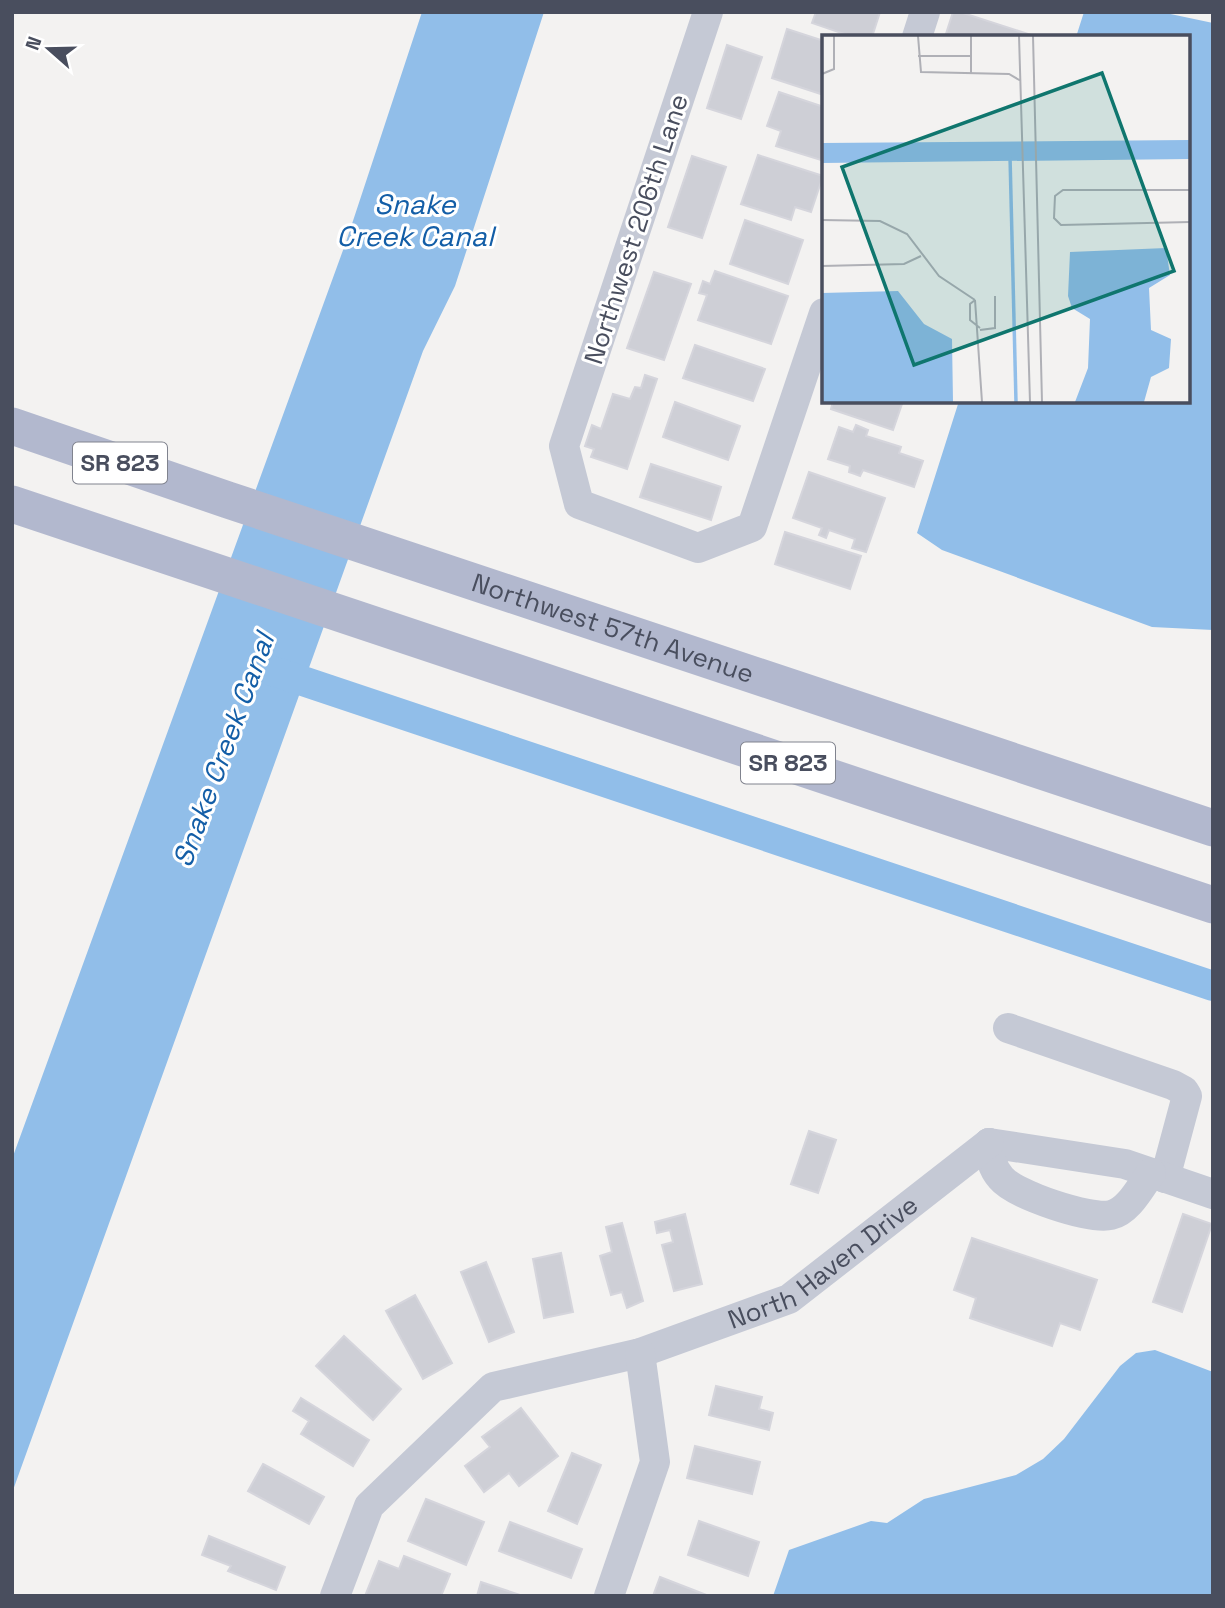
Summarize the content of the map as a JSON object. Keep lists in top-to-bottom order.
{
  "streets": {
    "main road": ["SR 823", "Northwest 57th Avenue"],
    "street": ["Northwest 206th Lane", "North Haven Drive"]
  },
  "water": ["Snake Creek Canal"],
  "north": "left"
}
